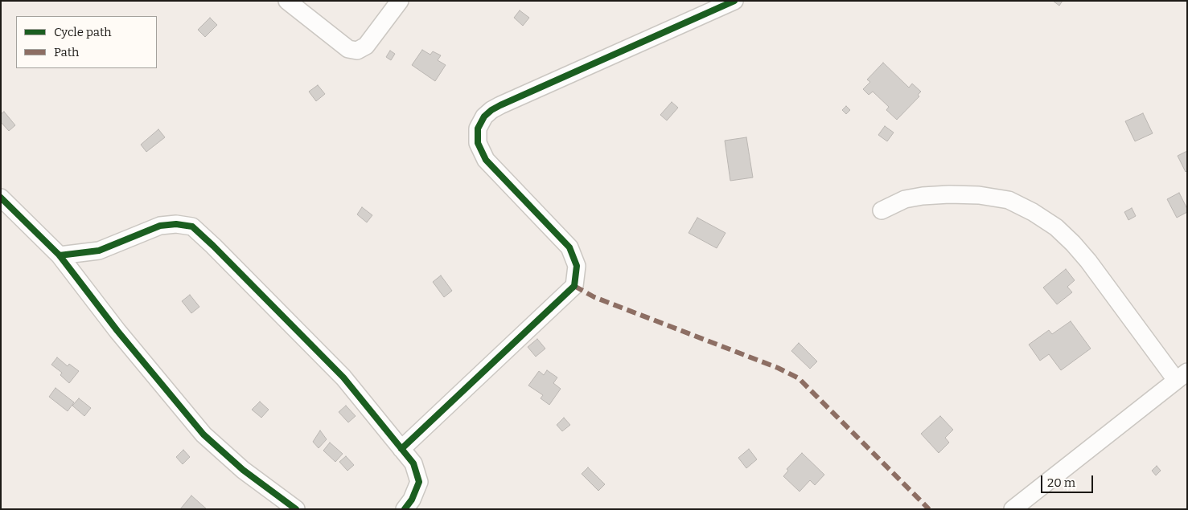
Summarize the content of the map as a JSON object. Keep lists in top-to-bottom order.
{
  "legend": ["Cycle path", "Path"],
  "scale_bar": "20 m"
}
